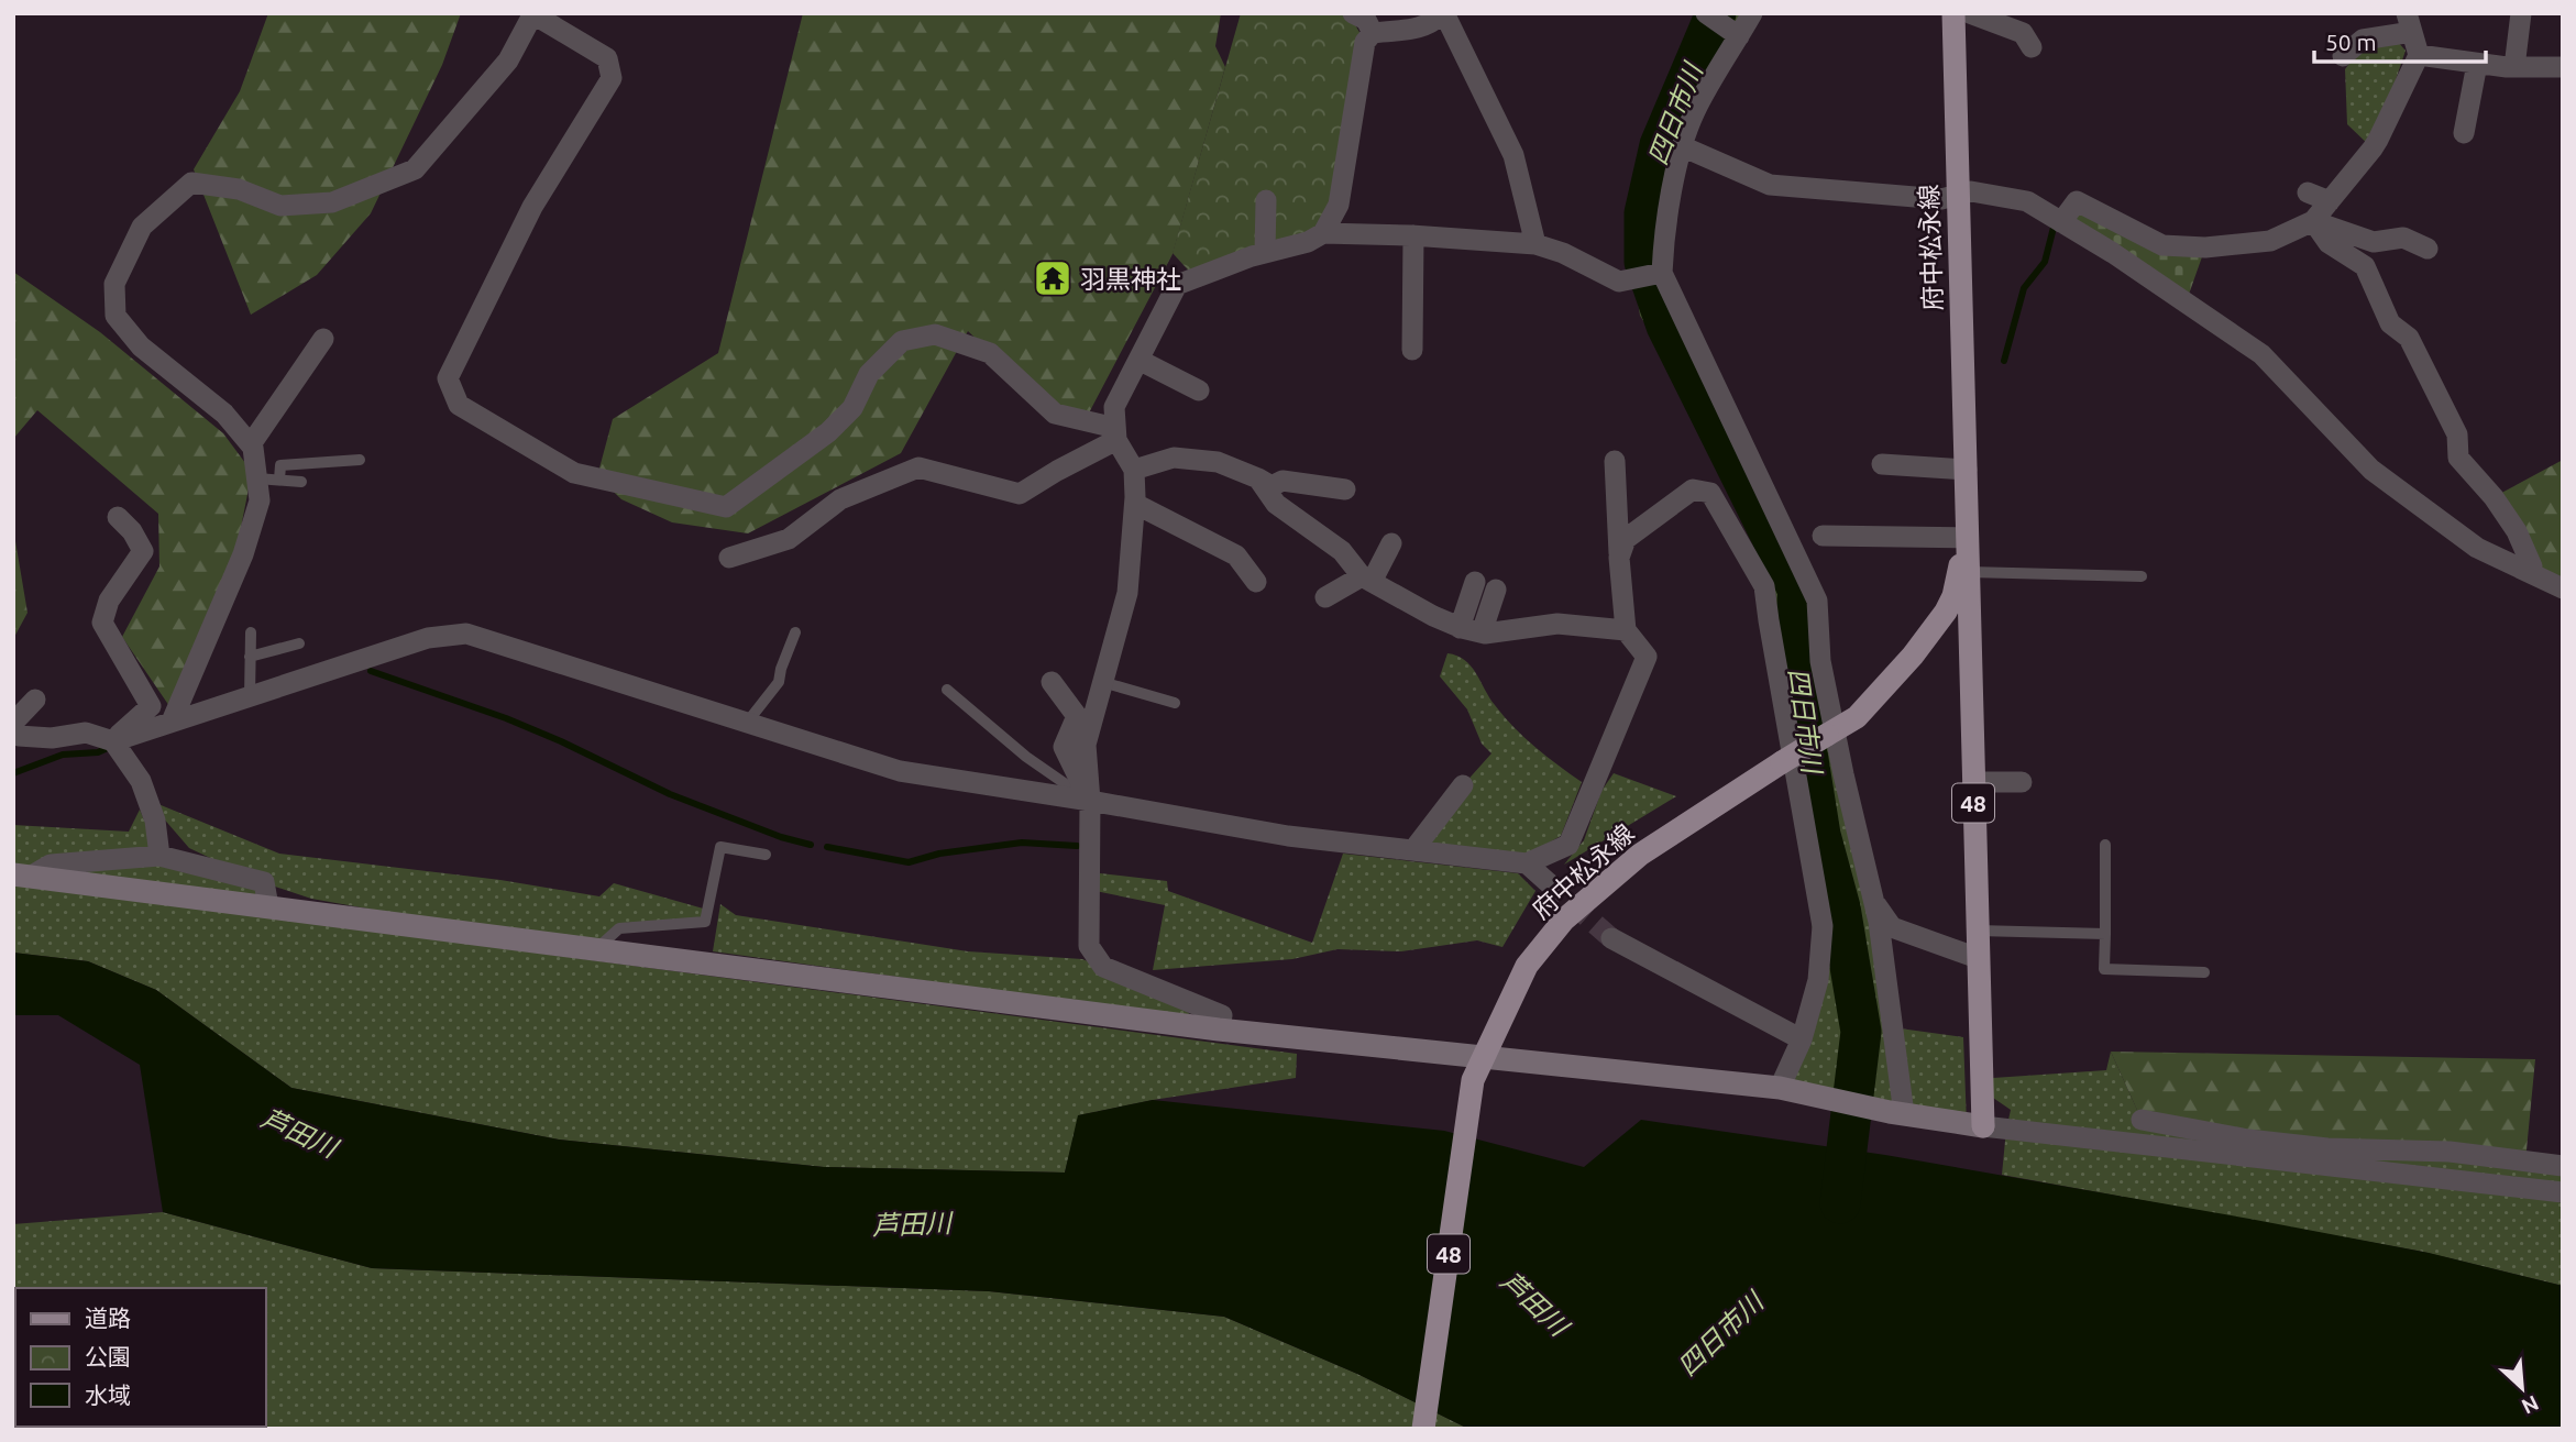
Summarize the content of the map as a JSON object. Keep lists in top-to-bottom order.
{
  "streets": {
    "main road": ["府中松永線", "48"]
  },
  "water": ["四日市川", "芦田川"],
  "places": {
    "temple": ["羽黒神社"]
  },
  "legend": ["道路", "公園", "水域"],
  "scale_bar": "50 m",
  "north": "bottom right"
}
